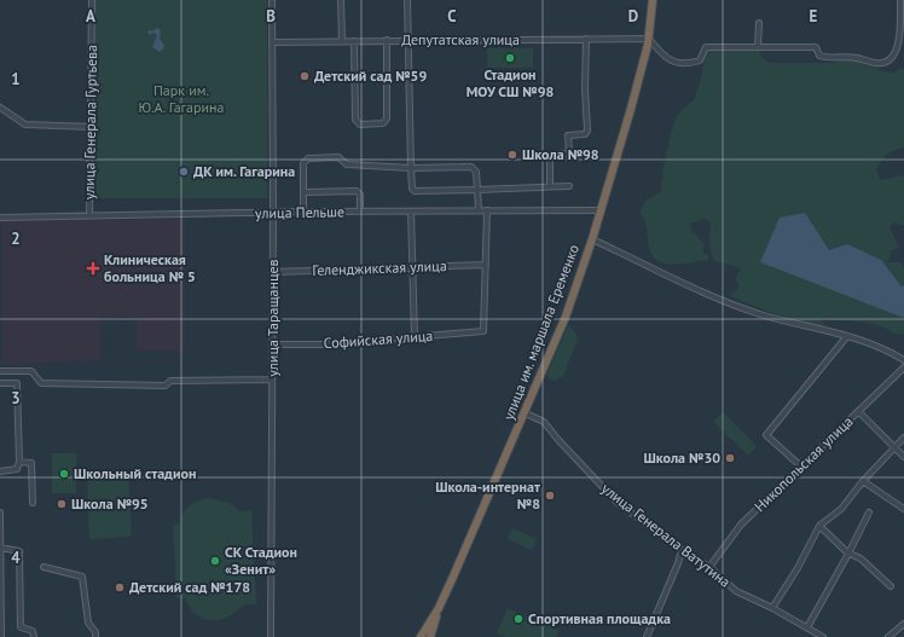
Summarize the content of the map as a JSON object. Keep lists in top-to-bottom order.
{
  "streets": {
    "highway": ["улица им. маршала Еременко"],
    "street": [
      "Депутатская улица",
      "улица Генерала Гуртьева",
      "улица Пельше",
      "Геленджикская улица",
      "улица Таращанцев",
      "Софийская улица",
      "Никопольская улица",
      "улица Генерала Ватутина"
    ]
  },
  "crossings": [
    ["Депутатская улица", "улица Таращанцев"],
    ["Депутатская улица", "улица им. маршала Еременко"],
    ["улица Генерала Гуртьева", "улица Пельше"],
    ["улица Пельше", "улица Таращанцев"],
    ["улица Пельше", "улица им. маршала Еременко"],
    ["Геленджикская улица", "улица Таращанцев"],
    ["Геленджикская улица", "Софийская улица"],
    ["улица Таращанцев", "Софийская улица"],
    ["улица им. маршала Еременко", "улица Генерала Ватутина"],
    ["Никопольская улица", "улица Генерала Ватутина"]
  ],
  "parks": ["Парк им. Ю.А. Гагарина"],
  "places": {
    "other": [
      "Стадион МОУ СШ №98",
      "Детский сад №59",
      "Школа №98",
      "ДК им. Гагарина",
      "Школа №30",
      "Школьный стадион",
      "Школа-интернат №8",
      "Школа №95",
      "СК Стадион «Зенит»",
      "Детский сад №178",
      "Спортивная площадка"
    ],
    "health": ["Клиническая больница № 5"]
  },
  "grid": {
    "columns": [
      "A",
      "B",
      "C",
      "D",
      "E"
    ],
    "rows": [
      "1",
      "2",
      "3",
      "4"
    ]
  }
}
